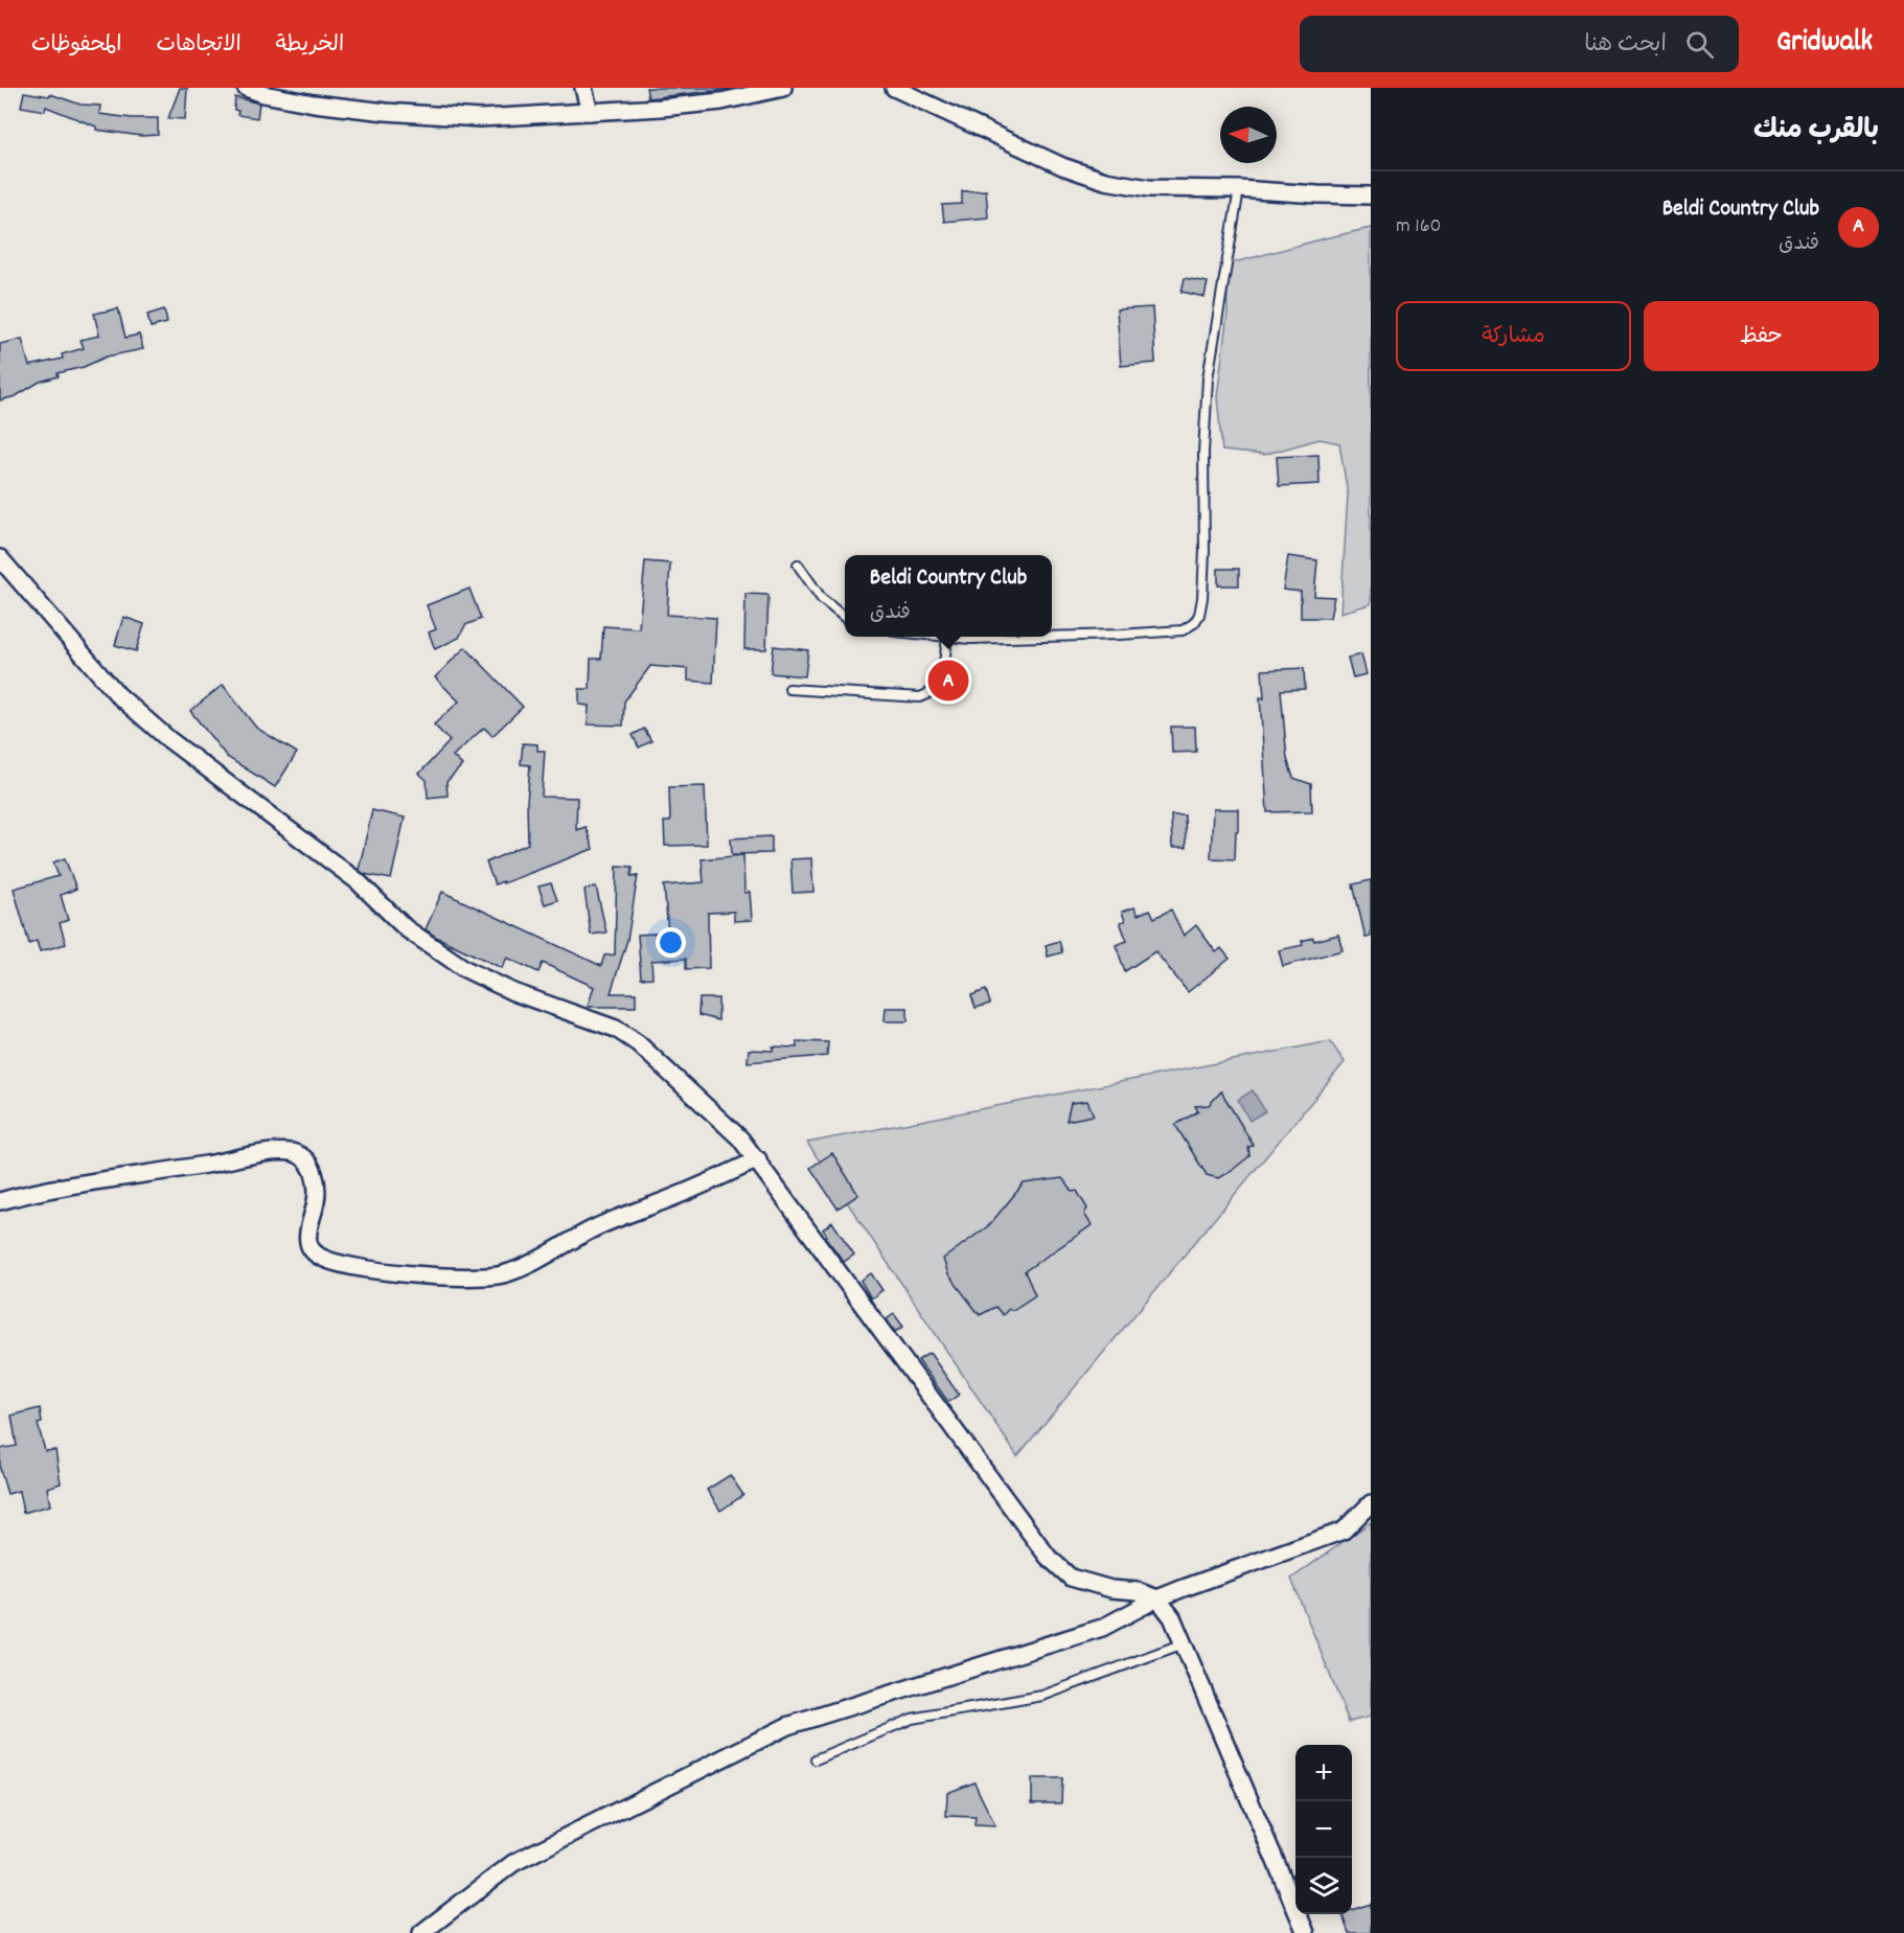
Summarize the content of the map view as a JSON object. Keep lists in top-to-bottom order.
{
  "north": "left",
  "page": {
    "header": "Gridwalk",
    "search": "ابحث هنا",
    "nav": ["الخريطة", "الاتجاهات", "المحفوظات"],
    "heading": "بالقرب منك",
    "list": [
      {
        "mark": "A",
        "name": "Beldi Country Club",
        "note": "فندق",
        "value": "160 m"
      }
    ],
    "buttons": ["حفظ", "مشاركة"],
    "popup": ["Beldi Country Club", "فندق"],
    "pins": "A",
    "map_buttons": ["+", "−"]
  }
}
